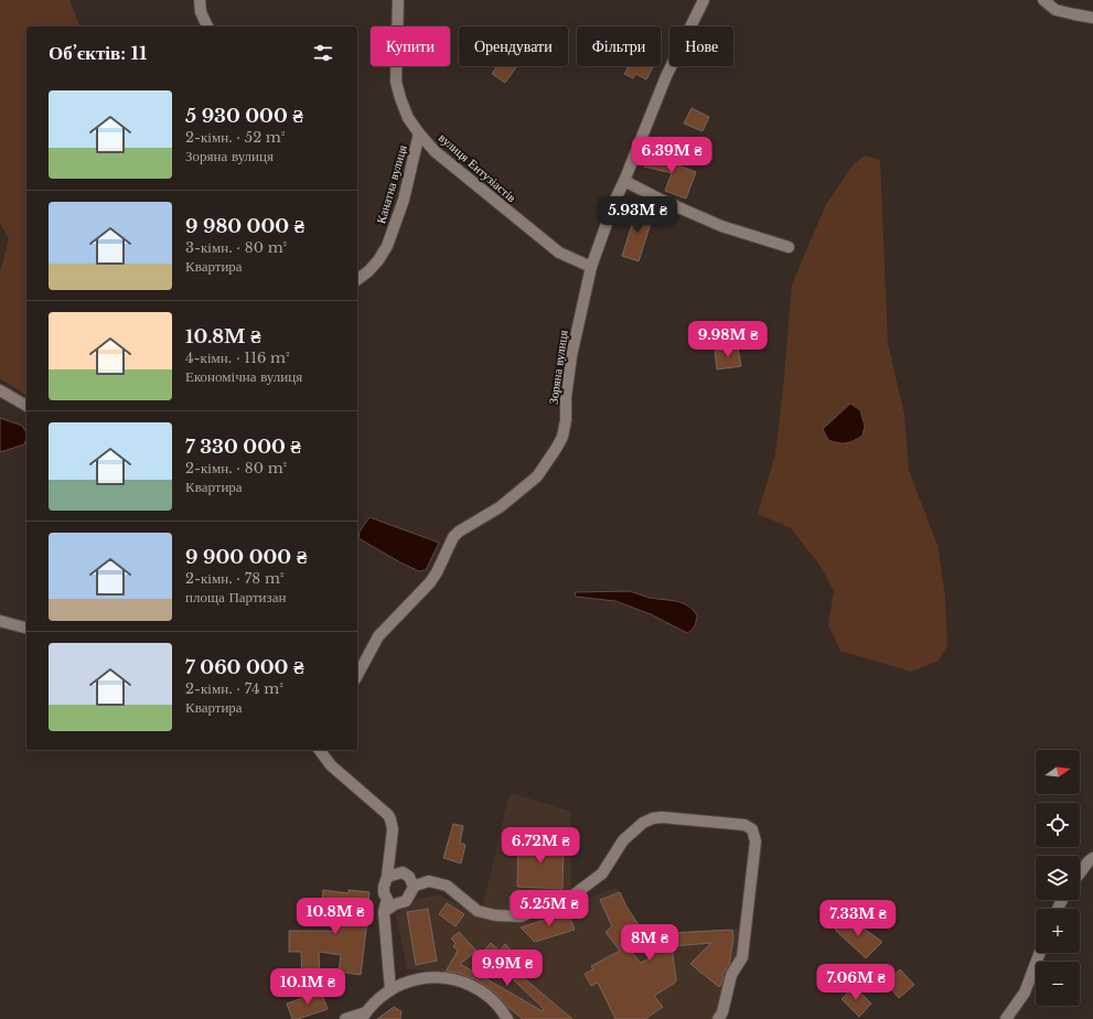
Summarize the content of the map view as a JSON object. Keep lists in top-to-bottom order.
{
  "streets": {
    "street": ["вулиця Ентузіастів", "Канатна вулиця", "Зоряна вулиця"]
  },
  "crossings": [
    ["вулиця Ентузіастів", "Канатна вулиця"],
    ["вулиця Ентузіастів", "Зоряна вулиця"]
  ],
  "north": "right",
  "page": {
    "chip": [
      "Купити",
      "Орендувати",
      "Фільтри",
      "Нове"
    ],
    "heading": "Об’єктів: 11",
    "list": [
      {
        "name": "5 930 000 ₴",
        "note": "2-кімн. · 52 m² · Зоряна вулиця"
      },
      {
        "name": "9 980 000 ₴",
        "note": "3-кімн. · 80 m² · Квартира"
      },
      {
        "name": "10.8M ₴",
        "note": "4-кімн. · 116 m² · Економічна вулиця"
      },
      {
        "name": "7 330 000 ₴",
        "note": "2-кімн. · 80 m² · Квартира"
      },
      {
        "name": "9 900 000 ₴",
        "note": "2-кімн. · 78 m² · площа Партизан"
      },
      {
        "name": "7 060 000 ₴",
        "note": "2-кімн. · 74 m² · Квартира"
      }
    ],
    "price": [
      "6.39M ₴",
      "5.93M ₴",
      "9.98M ₴",
      "6.72M ₴",
      "5.25M ₴",
      "10.8M ₴",
      "7.33M ₴",
      "8M ₴",
      "9.9M ₴",
      "7.06M ₴",
      "10.1M ₴"
    ],
    "map_buttons": ["+", "−"]
  }
}
